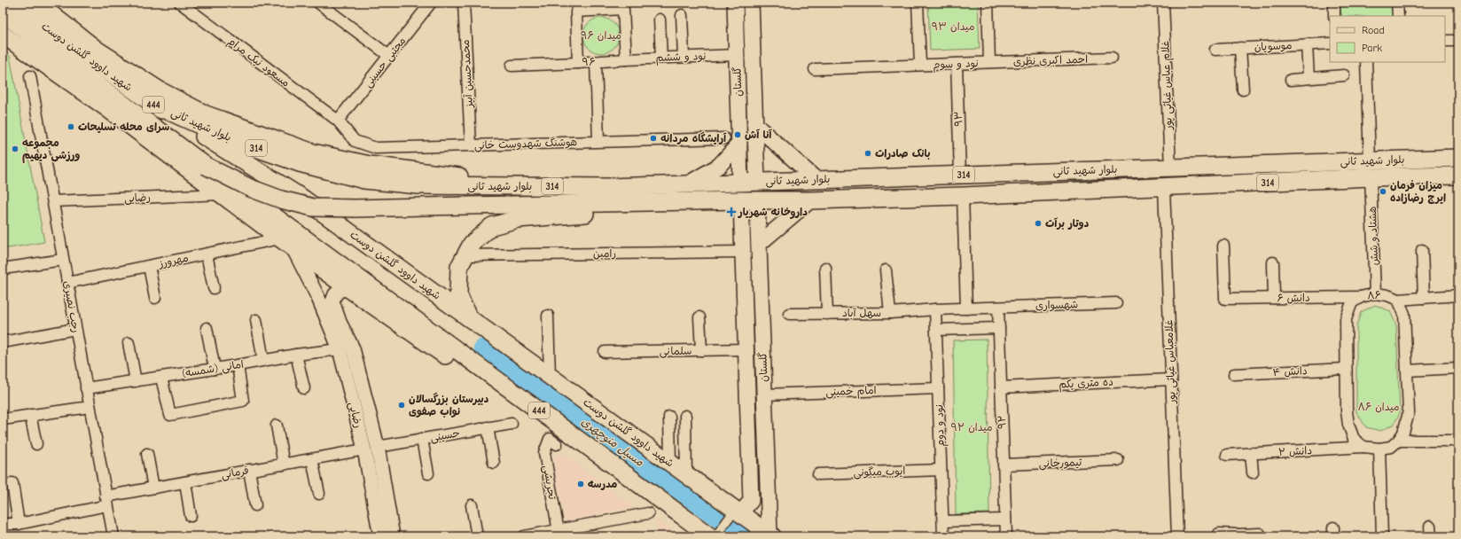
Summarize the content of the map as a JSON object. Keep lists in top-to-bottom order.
{
  "streets": {
    "main road": [
      "شهید داوود گلشن دوست",
      "گلستان",
      "444",
      "بلوار شهید ثانی",
      "314"
    ],
    "street": [
      "موسویان",
      "نود و ششم",
      "احمد اکبری نظری",
      "مسعود نیک مرام",
      "مجتبی حسینی",
      "۹۶",
      "نود و سوم",
      "محمدحسین آبیز",
      "غلام عباس غیاثی ‌پور",
      "۹۳",
      "هوشنگ شهدوست خانی",
      "رضایی",
      "هشتاد و شش",
      "رامین",
      "مهرورز",
      "۸۶",
      "دانش ۶",
      "شهسواری",
      "رجب نصیری",
      "سهل آباد",
      "سلمانی",
      "غلامعباس غیاثی پور",
      "امانی (شمسه)",
      "دانش ۴",
      "ده متری یکم",
      "امام خمینی",
      "۹۲",
      "نود و دوم",
      "حسینی",
      "دانش ۲",
      "تیمورخانی",
      "ایوب میگونی",
      "فرمانی",
      "تجریشی"
    ]
  },
  "crossings": [
    ["شهید داوود گلشن دوست", "گلستان"],
    ["شهید داوود گلشن دوست", "بلوار شهید ثانی"],
    ["نود و ششم", "۹۶"],
    ["نود و ششم", "گلستان"],
    ["احمد اکبری نظری", "نود و سوم"],
    ["مسعود نیک مرام", "مجتبی حسینی"],
    ["مسعود نیک مرام", "هوشنگ شهدوست خانی"],
    ["مجتبی حسینی", "هوشنگ شهدوست خانی"],
    ["نود و سوم", "۹۳"],
    ["محمدحسین آبیز", "هوشنگ شهدوست خانی"],
    ["گلستان", "بلوار شهید ثانی"],
    ["گلستان", "رامین"],
    ["گلستان", "سلمانی"],
    ["گلستان", "امام خمینی"],
    ["غلام عباس غیاثی ‌پور", "بلوار شهید ثانی"],
    ["۹۳", "بلوار شهید ثانی"],
    ["بلوار شهید ثانی", "هشتاد و شش"],
    ["بلوار شهید ثانی", "غلامعباس غیاثی پور"],
    ["رضایی", "مهرورز"],
    ["رضایی", "رجب نصیری"],
    ["رضایی", "امانی (شمسه)"],
    ["رضایی", "حسینی"],
    ["رضایی", "فرمانی"],
    ["هشتاد و شش", "۸۶"],
    ["مهرورز", "رجب نصیری"],
    ["۸۶", "دانش ۶"],
    ["۸۶", "دانش ۴"],
    ["۸۶", "دانش ۲"],
    ["شهسواری", "سهل آباد"],
    ["شهسواری", "۹۲"],
    ["رجب نصیری", "امانی (شمسه)"],
    ["رجب نصیری", "فرمانی"],
    ["سهل آباد", "نود و دوم"],
    ["غلامعباس غیاثی پور", "ده متری یکم"],
    ["ده متری یکم", "۹۲"],
    ["امام خمینی", "نود و دوم"],
    ["۹۲", "تیمورخانی"],
    ["نود و دوم", "ایوب میگونی"]
  ],
  "water": ["مسیل منوچهری"],
  "parks": [
    "میدان ۹۳",
    "میدان ۹۶",
    "میدان ۸۶",
    "میدان ۹۲"
  ],
  "places": {
    "other": [
      "سرای محله تسلیحات",
      "آنا آش",
      "آرایشگاه مردانه",
      "مجموعه ورزشی دیهیم",
      "بانک صادرات",
      "میزان فرمان ایرج رضازاده",
      "دوتار برآت",
      "دبیرستان بزرگسالان نواب صفوی",
      "مدرسه"
    ],
    "health": ["داروخانه شهریار"]
  },
  "legend": ["Road", "Park"]
}
